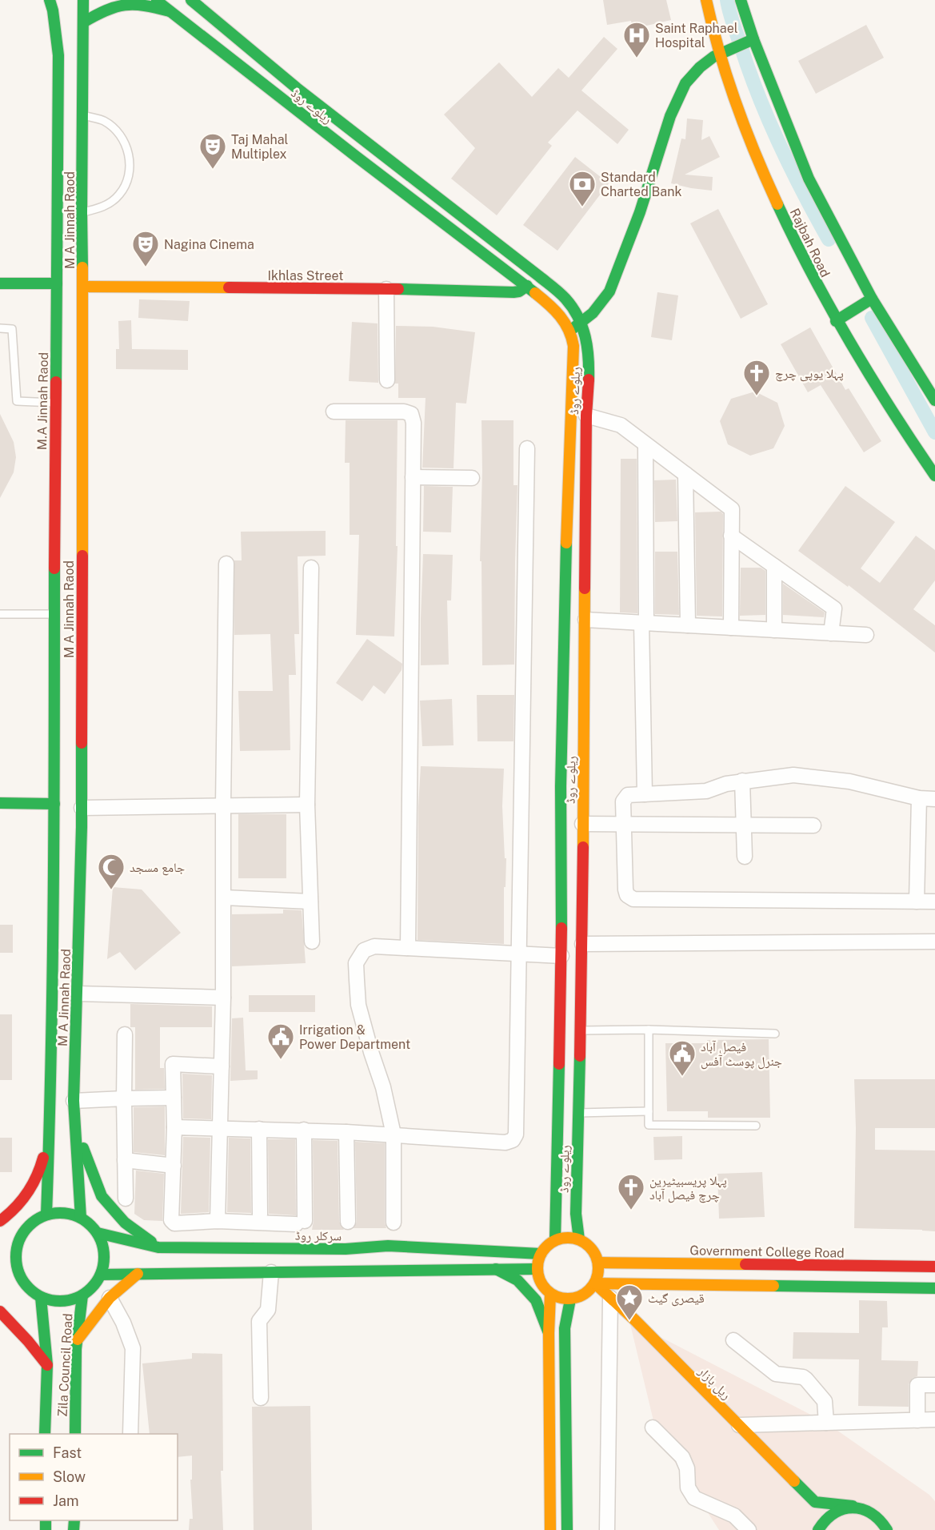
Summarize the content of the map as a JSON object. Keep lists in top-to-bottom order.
{
  "streets": {
    "main road": [
      "ریلوے روڈ",
      "M A Jinnah Raod",
      "Rajbah Road",
      "Ikhlas Street",
      "M.A Jinnah Raod",
      "سرکلر روڈ",
      "Government College Road",
      "Zila Council Road",
      "ریل بازار"
    ]
  },
  "crossings": [
    ["ریلوے روڈ", "Ikhlas Street"],
    ["ریلوے روڈ", "سرکلر روڈ"],
    ["ریلوے روڈ", "Government College Road"],
    ["ریلوے روڈ", "ریل بازار"],
    ["M A Jinnah Raod", "Ikhlas Street"],
    ["M A Jinnah Raod", "M.A Jinnah Raod"],
    ["M A Jinnah Raod", "سرکلر روڈ"],
    ["M A Jinnah Raod", "Zila Council Road"],
    ["سرکلر روڈ", "Government College Road"],
    ["سرکلر روڈ", "Zila Council Road"],
    ["سرکلر روڈ", "ریل بازار"],
    ["Government College Road", "ریل بازار"]
  ],
  "places": {
    "hospital": ["Saint Raphael Hospital"],
    "theatre": ["Taj Mahal Multiplex", "Nagina Cinema"],
    "bank": ["Standard Charted Bank"],
    "church": ["پہلا یوپی چرچ", "پہلا پریسبیٹیرین چرچ فیصل آباد"],
    "mosque": ["جامع مسجد"],
    "public building": ["Irrigation & Power Department", "فیصل آباد جنرل پوسٹ آفس"],
    "place": ["قیصری گیٹ"]
  },
  "legend": ["Fast", "Slow", "Jam"]
}
